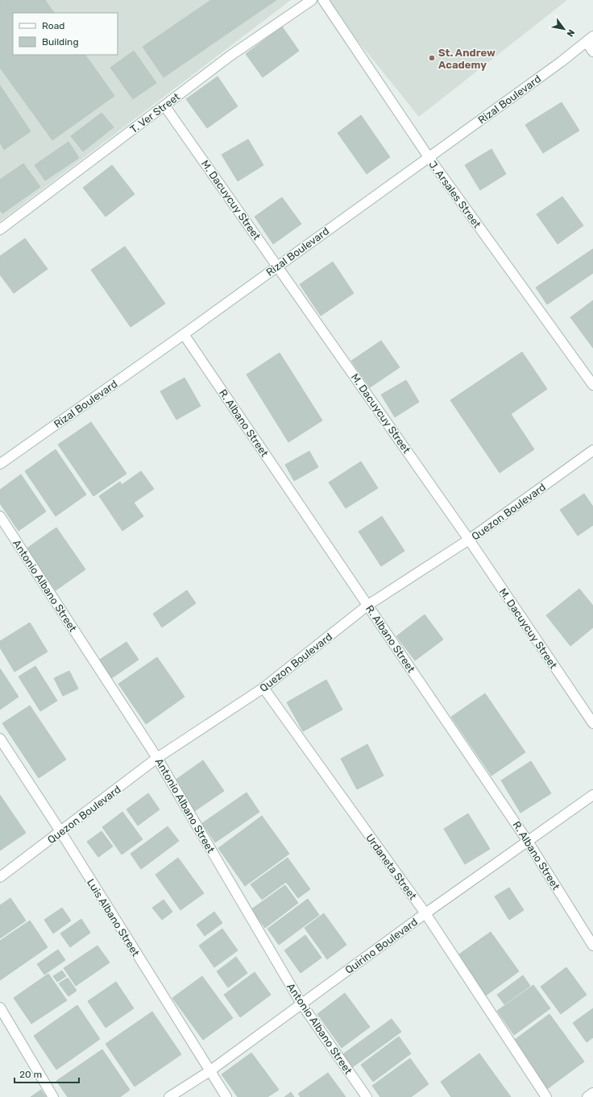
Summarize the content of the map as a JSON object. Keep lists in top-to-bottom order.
{
  "streets": {
    "street": [
      "Rizal Boulevard",
      "T. Ver Street",
      "J. Arsales Street",
      "M. Dacuycuy Street",
      "R. Albano Street",
      "Quezon Boulevard",
      "Antonio Albano Street",
      "Urdaneta Street",
      "Luis Albano Street",
      "Quirino Boulevard"
    ]
  },
  "crossings": [
    ["Rizal Boulevard", "J. Arsales Street"],
    ["Rizal Boulevard", "M. Dacuycuy Street"],
    ["Rizal Boulevard", "R. Albano Street"],
    ["T. Ver Street", "M. Dacuycuy Street"],
    ["M. Dacuycuy Street", "Quezon Boulevard"],
    ["R. Albano Street", "Quezon Boulevard"],
    ["R. Albano Street", "Quirino Boulevard"],
    ["Quezon Boulevard", "Antonio Albano Street"],
    ["Quezon Boulevard", "Urdaneta Street"],
    ["Quezon Boulevard", "Luis Albano Street"],
    ["Antonio Albano Street", "Quirino Boulevard"],
    ["Urdaneta Street", "Quirino Boulevard"],
    ["Luis Albano Street", "Quirino Boulevard"]
  ],
  "places": ["St. Andrew Academy"],
  "legend": ["Road", "Building"],
  "scale_bar": "20 m",
  "north": "bottom right"
}
